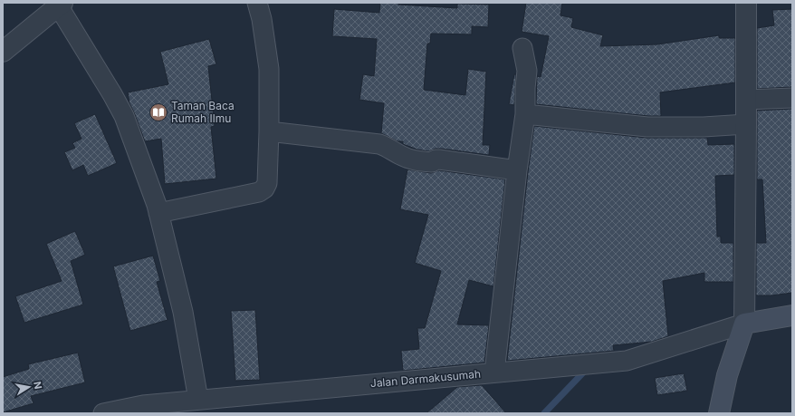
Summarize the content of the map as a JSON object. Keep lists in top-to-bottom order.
{
  "streets": {
    "street": ["Jalan Darmakusumah"]
  },
  "places": {
    "library": ["Taman Baca Rumah Ilmu"]
  },
  "north": "right"
}
